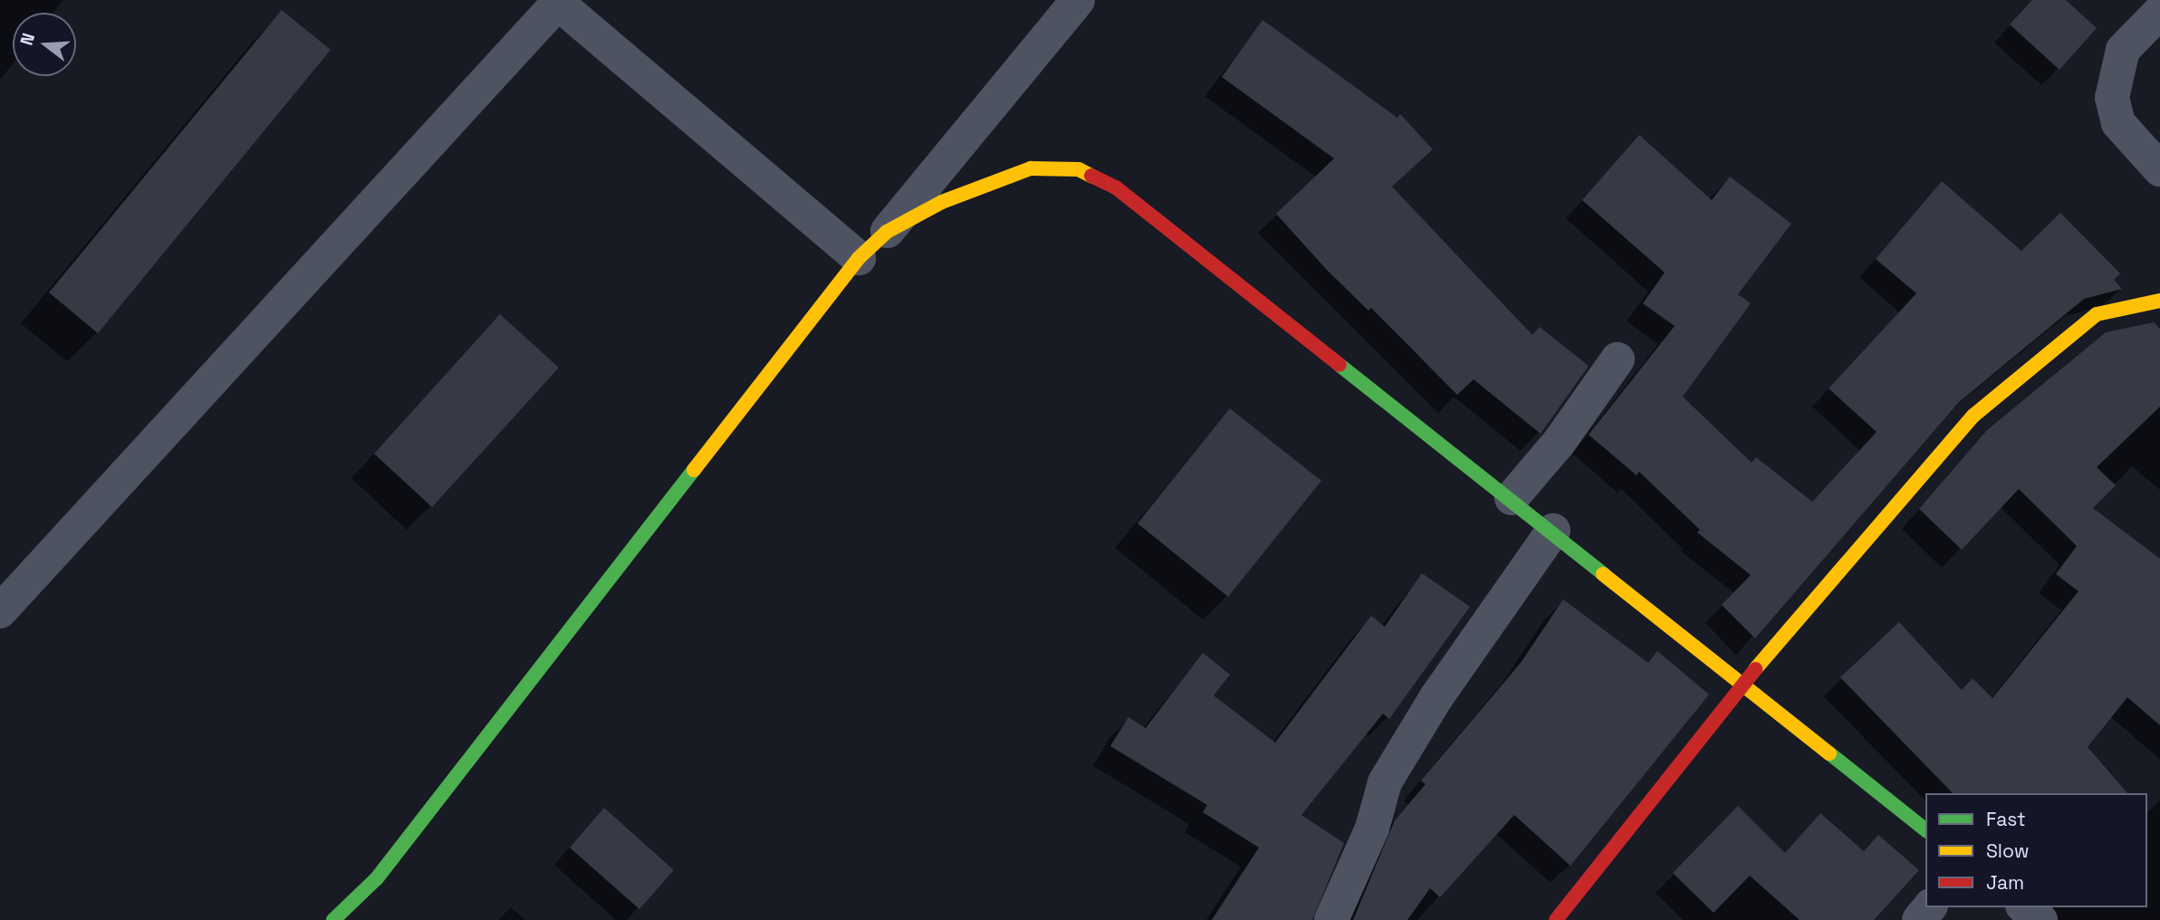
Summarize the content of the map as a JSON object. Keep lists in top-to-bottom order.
{
  "legend": ["Fast", "Slow", "Jam"],
  "north": "left"
}
